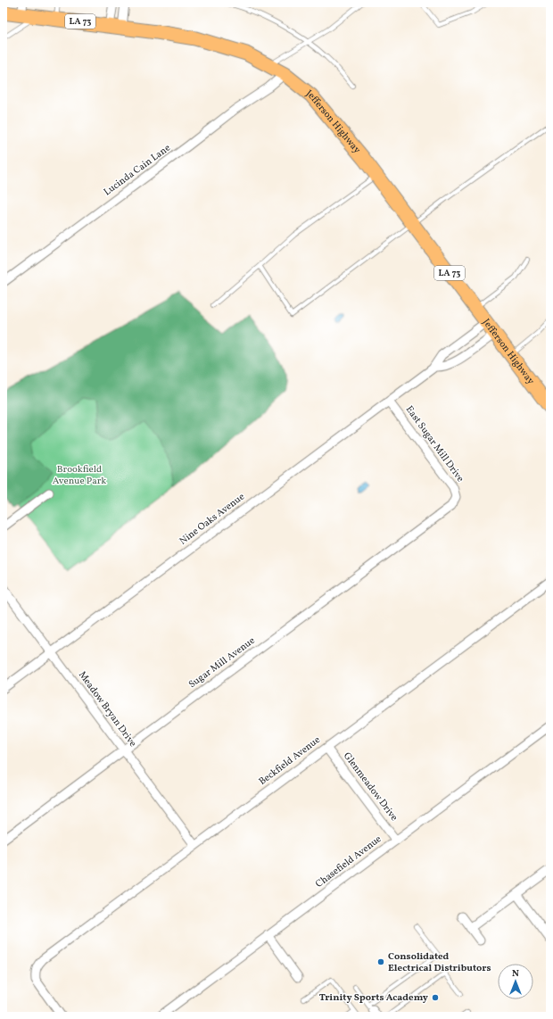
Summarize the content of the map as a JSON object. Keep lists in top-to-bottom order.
{
  "streets": {
    "main road": ["LA 73", "Jefferson Highway"],
    "street": [
      "Lucinda Cain Lane",
      "East Sugar Mill Drive",
      "Nine Oaks Avenue",
      "Sugar Mill Avenue",
      "Meadow Bryan Drive",
      "Beckfield Avenue",
      "Glenmeadow Drive",
      "Chasefield Avenue"
    ]
  },
  "crossings": [
    ["Jefferson Highway", "Lucinda Cain Lane"],
    ["Jefferson Highway", "Nine Oaks Avenue"],
    ["East Sugar Mill Drive", "Nine Oaks Avenue"],
    ["East Sugar Mill Drive", "Sugar Mill Avenue"],
    ["Nine Oaks Avenue", "Meadow Bryan Drive"],
    ["Sugar Mill Avenue", "Meadow Bryan Drive"],
    ["Meadow Bryan Drive", "Beckfield Avenue"],
    ["Beckfield Avenue", "Glenmeadow Drive"],
    ["Glenmeadow Drive", "Chasefield Avenue"]
  ],
  "parks": ["Brookfield Avenue Park"],
  "places": ["Consolidated Electrical Distributors", "Trinity Sports Academy"],
  "north": "top"
}
